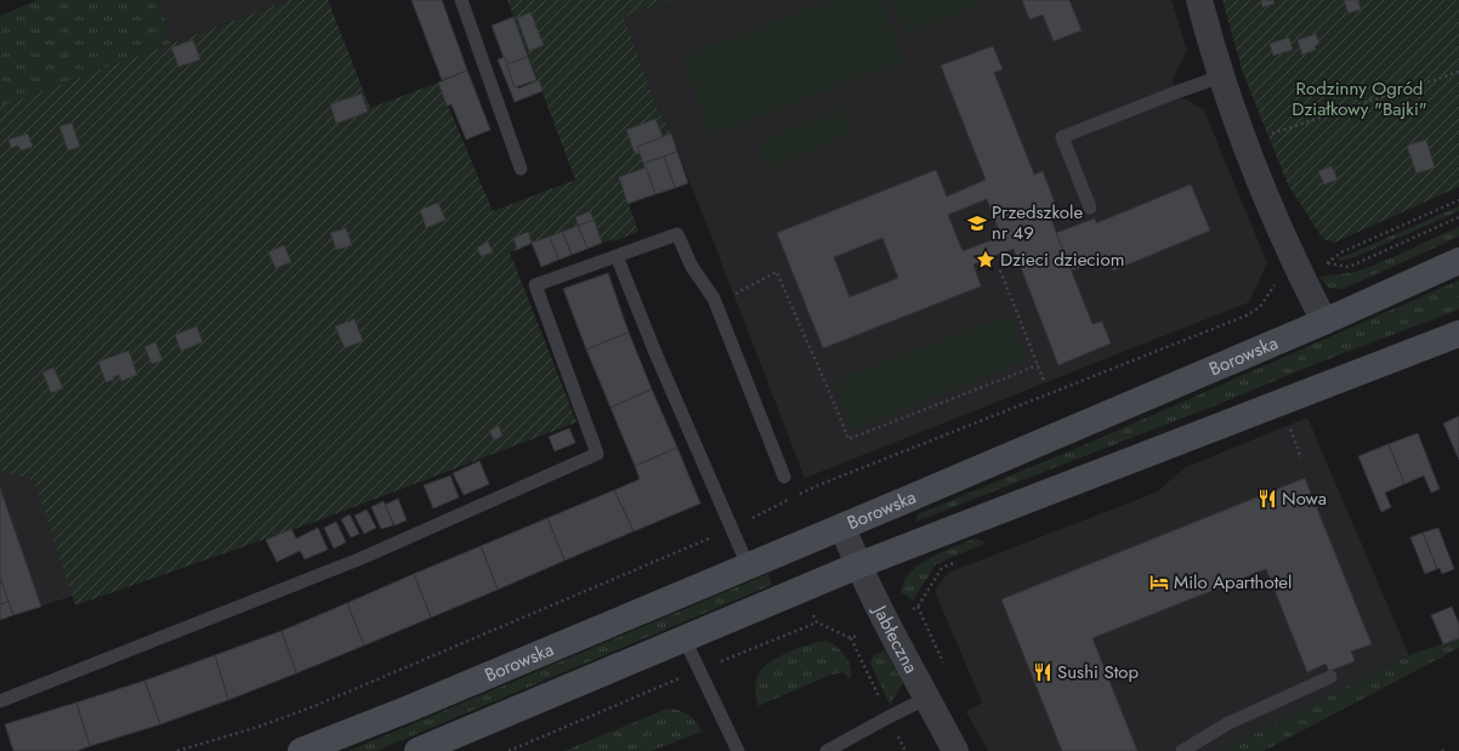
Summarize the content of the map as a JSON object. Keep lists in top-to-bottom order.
{
  "streets": {
    "street": ["Borowska", "Jabłeczna"]
  },
  "crossings": [
    ["Borowska", "Jabłeczna"]
  ],
  "parks": ["Rodzinny Ogród Działkowy \"Bajki\""],
  "places": {
    "school or university": ["Przedszkole nr 49"],
    "place": ["Dzieci dzieciom"],
    "restaurant": ["Nowa", "Sushi Stop"],
    "hotel": ["Milo Aparthotel"]
  }
}
